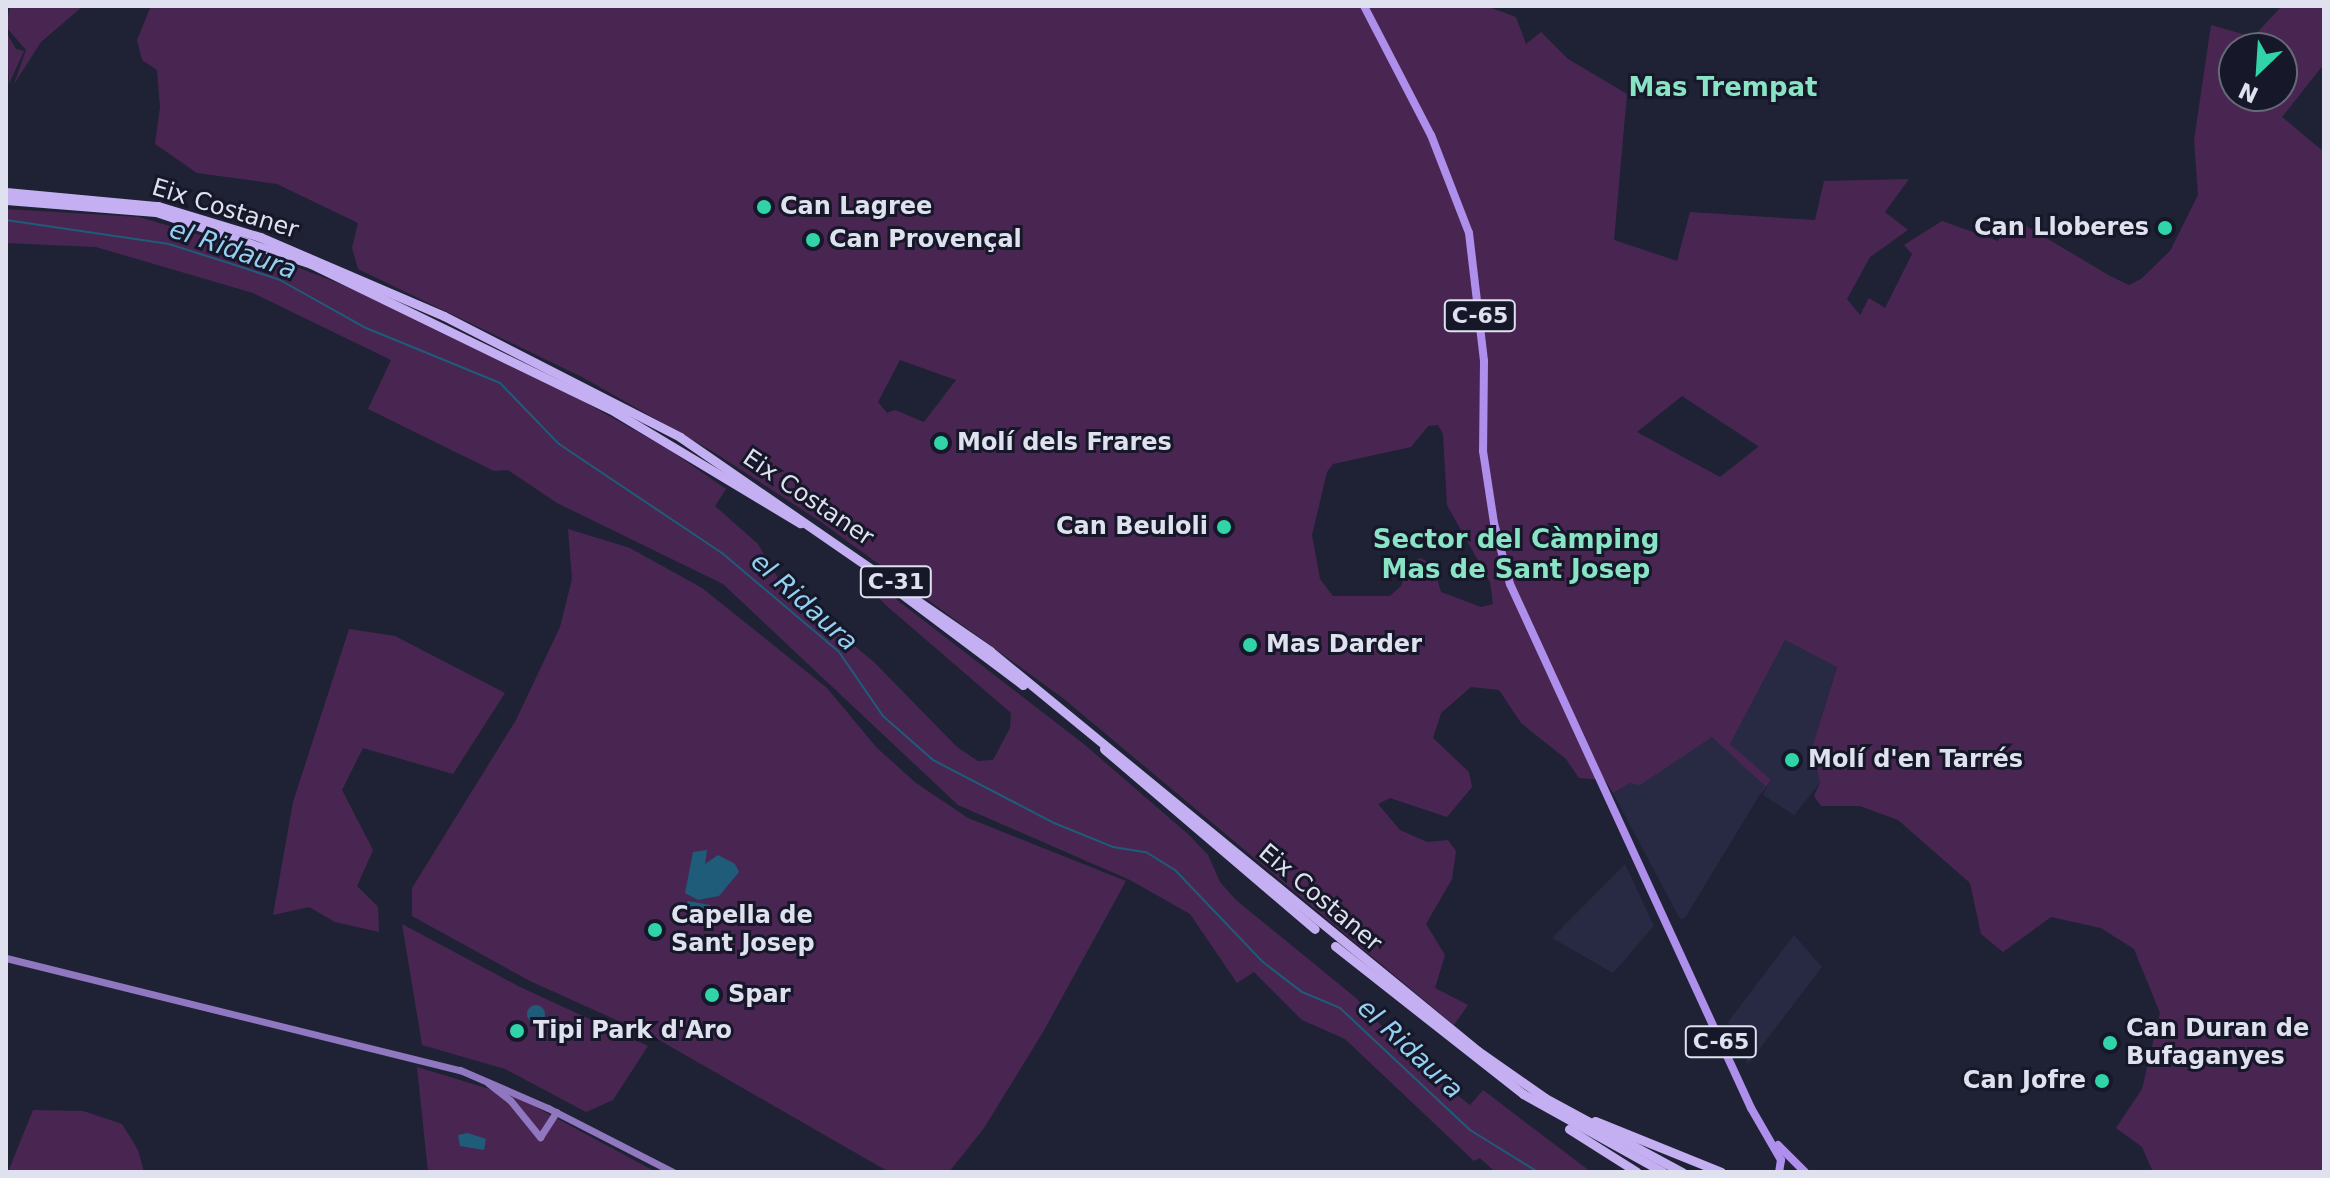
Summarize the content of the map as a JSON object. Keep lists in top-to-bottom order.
{
  "streets": {
    "highway": ["Eix Costaner", "C-31"],
    "main road": ["C-65"]
  },
  "districts": ["Mas Trempat", "Sector del Càmping Mas de Sant Josep"],
  "water": ["el Ridaura"],
  "places": [
    "Can Lagree",
    "Can Lloberes",
    "Can Provençal",
    "Molí dels Frares",
    "Can Beuloli",
    "Mas Darder",
    "Molí d'en Tarrés",
    "Capella de Sant Josep",
    "Spar",
    "Tipi Park d'Aro",
    "Can Duran de Bufaganyes",
    "Can Jofre"
  ],
  "north": "bottom left"
}
